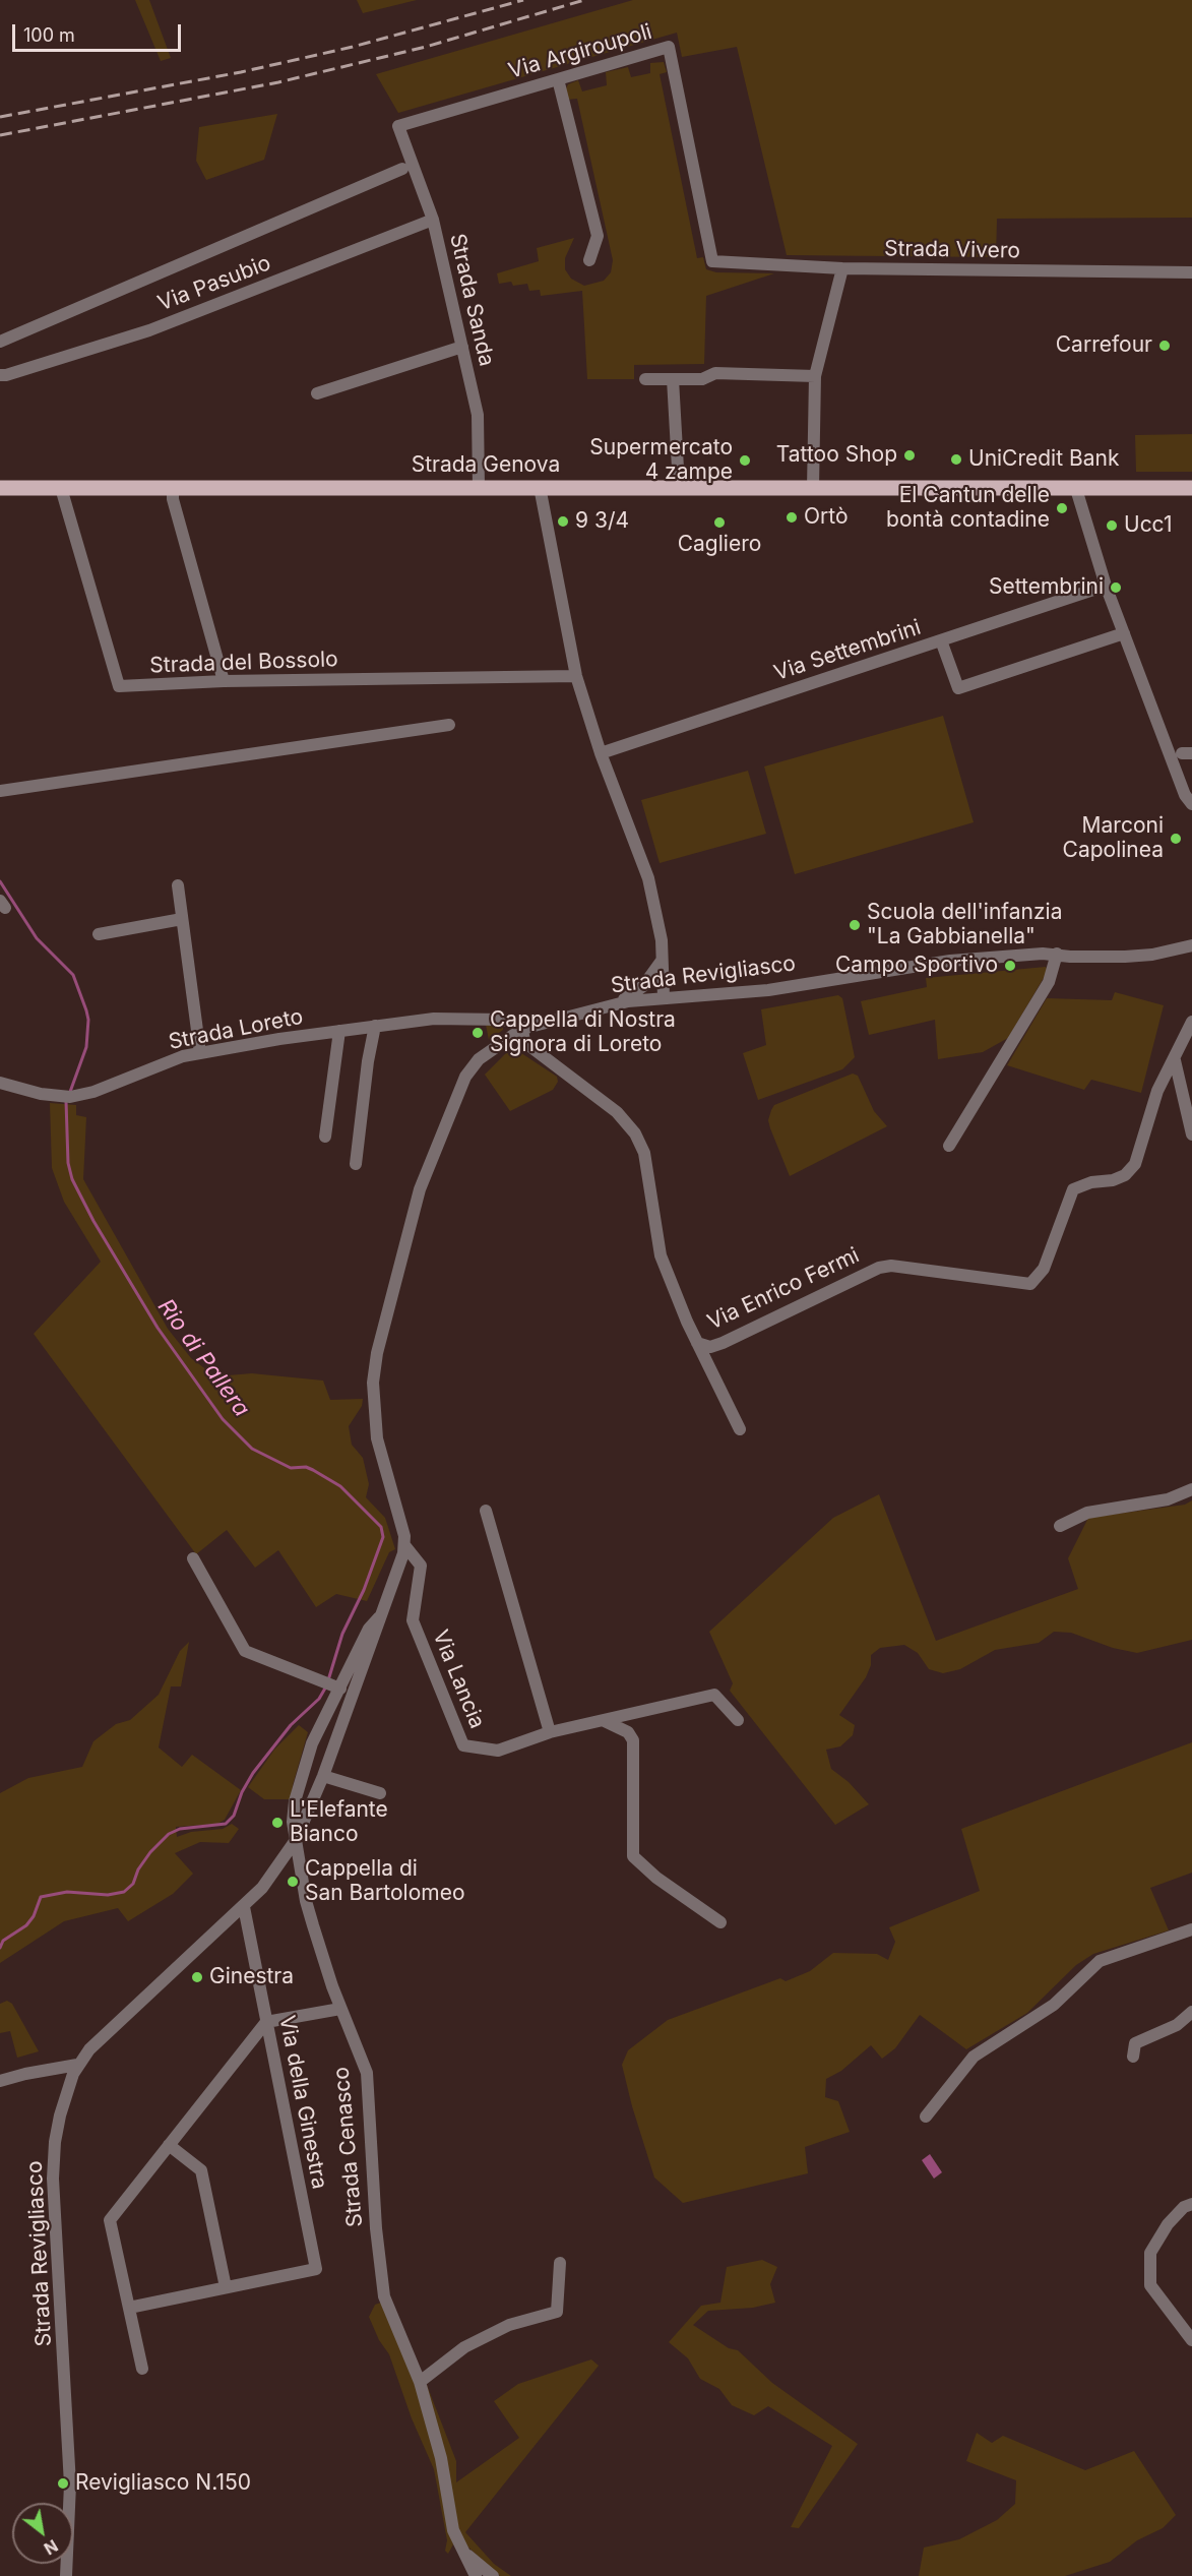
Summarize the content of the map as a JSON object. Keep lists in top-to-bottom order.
{
  "streets": {
    "main road": ["Strada Genova"],
    "street": [
      "Via Argiroupoli",
      "Strada Vivero",
      "Via Pasubio",
      "Strada Sanda",
      "Via Settembrini",
      "Strada del Bossolo",
      "Strada Revigliasco",
      "Strada Loreto",
      "Via Enrico Fermi",
      "Via Lancia",
      "Via della Ginestra",
      "Strada Cenasco"
    ]
  },
  "crossings": [
    ["Via Argiroupoli", "Strada Vivero"],
    ["Via Argiroupoli", "Strada Sanda"],
    ["Via Pasubio", "Strada Sanda"],
    ["Strada Sanda", "Strada Genova"],
    ["Strada Genova", "Strada del Bossolo"],
    ["Strada Revigliasco", "Strada Loreto"],
    ["Strada Revigliasco", "Via Lancia"],
    ["Strada Revigliasco", "Via della Ginestra"],
    ["Strada Revigliasco", "Strada Cenasco"]
  ],
  "water": ["Rio di Pallera"],
  "places": [
    "Carrefour",
    "Tattoo Shop",
    "UniCredit Bank",
    "Supermercato 4 zampe",
    "El Cantun delle bontà contadine",
    "Ortò",
    "9 3/4",
    "Cagliero",
    "Ucc1",
    "Settembrini",
    "Marconi Capolinea",
    "Scuola dell'infanzia \"La Gabbianella\"",
    "Campo Sportivo",
    "Cappella di Nostra Signora di Loreto",
    "L'Elefante Bianco",
    "Cappella di San Bartolomeo",
    "Ginestra",
    "Revigliasco N.150"
  ],
  "scale_bar": "100 m",
  "north": "bottom right"
}
